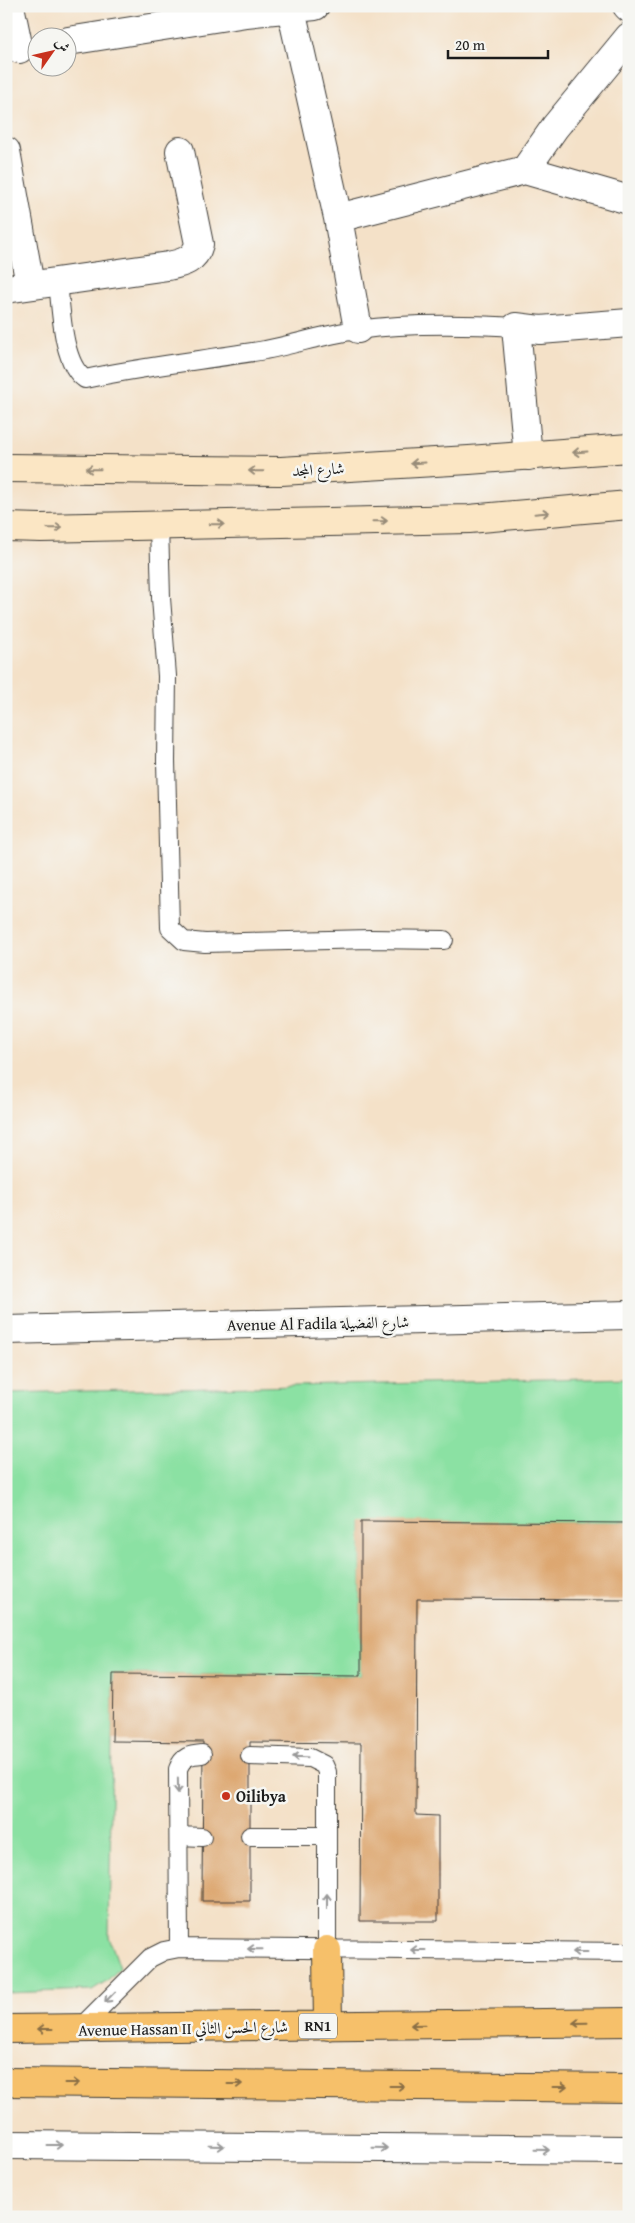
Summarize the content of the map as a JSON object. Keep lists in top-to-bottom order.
{
  "streets": {
    "main road": ["شارع المجد", "RN1", "Avenue Hassan II شارع الحسن الثاني"],
    "street": ["Avenue Al Fadila شارع الفضيلة"]
  },
  "places": ["Oilibya"],
  "scale_bar": "20 m",
  "north": "top right"
}
